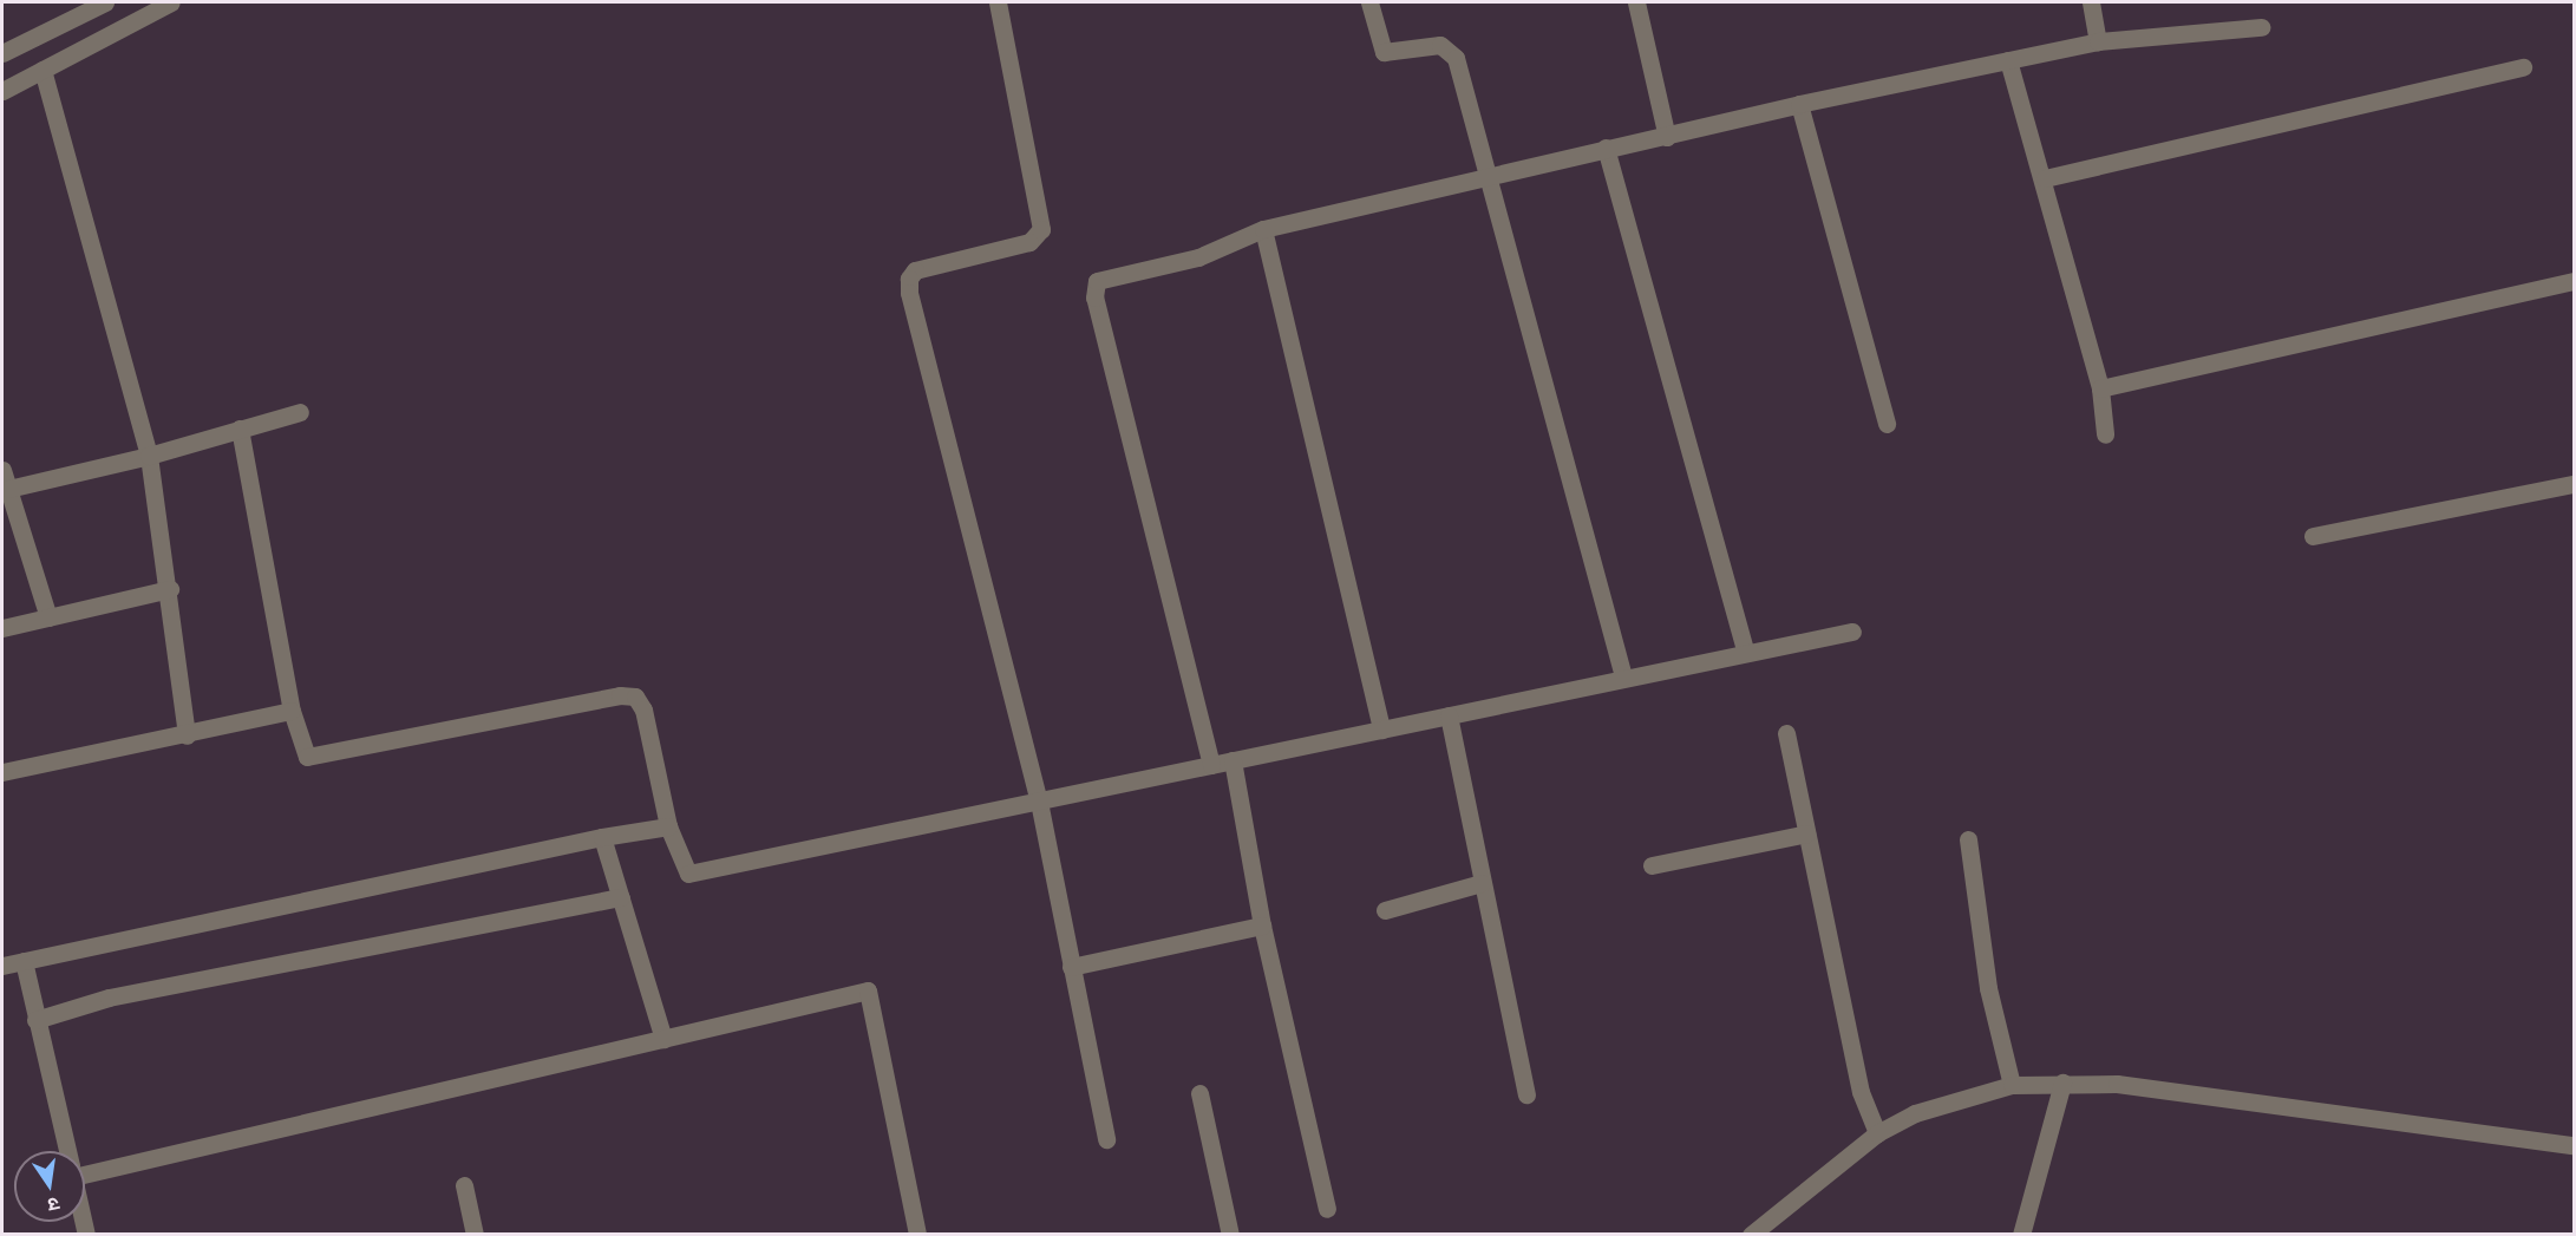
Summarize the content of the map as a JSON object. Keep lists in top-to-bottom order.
{
  "north": "bottom"
}
